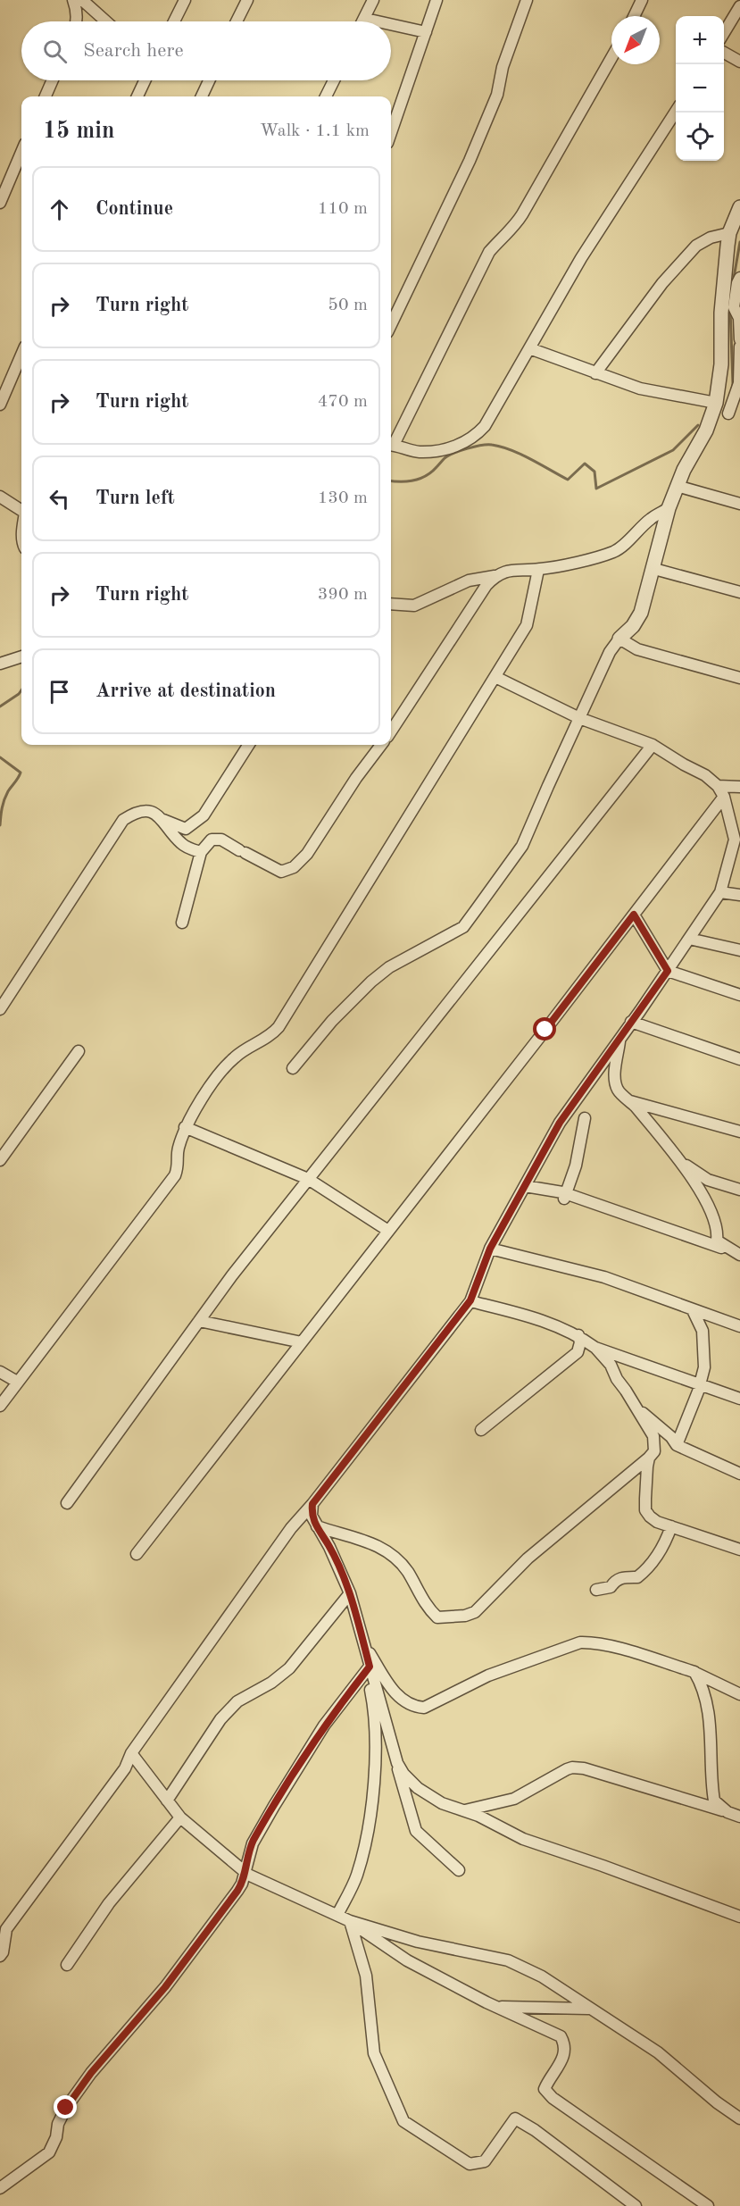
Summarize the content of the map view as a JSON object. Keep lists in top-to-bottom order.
{
  "north": "bottom left",
  "page": {
    "map_buttons": ["+", "−"],
    "search": "Search here",
    "heading": ["15 min", "Walk · 1.1 km"],
    "list": [
      ["Continue", "110 m"],
      ["Turn right", "50 m"],
      ["Turn right", "470 m"],
      ["Turn left", "130 m"],
      ["Turn right", "390 m"],
      "Arrive at destination"
    ]
  }
}
